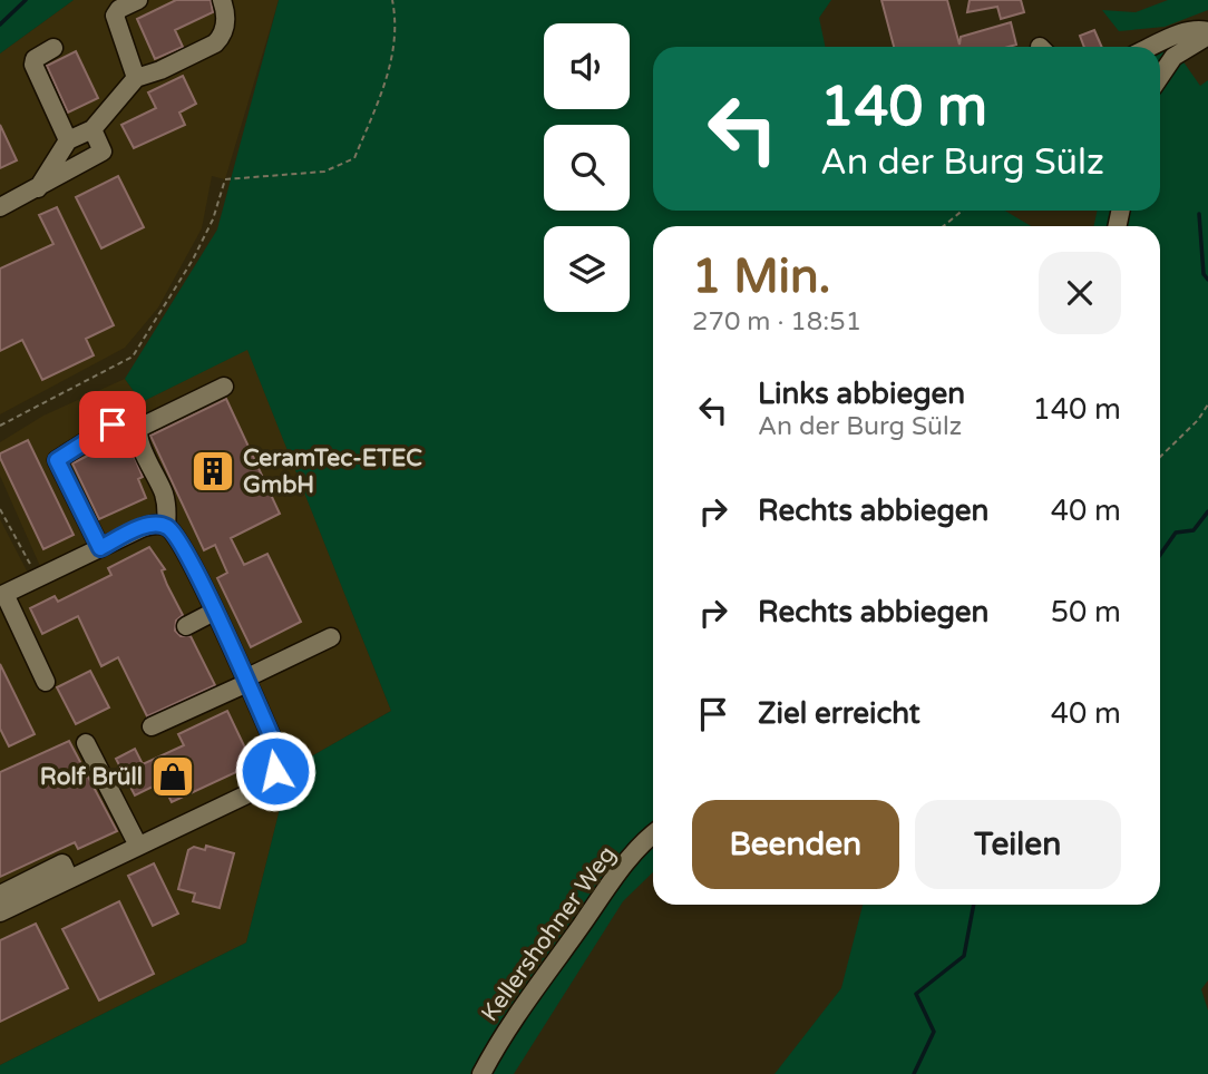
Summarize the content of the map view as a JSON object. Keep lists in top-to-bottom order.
{
  "streets": {
    "street": ["Kellershohner Weg"]
  },
  "places": {
    "building": ["CeramTec-ETEC GmbH"],
    "shop": ["Rolf Brüll"]
  },
  "page": {
    "turn": ["140 m", "An der Burg Sülz"],
    "heading": ["1 Min.", "270 m · 18:51"],
    "list": [
      {
        "name": "Links abbiegen",
        "note": "An der Burg Sülz",
        "value": "140 m"
      },
      {
        "name": "Rechts abbiegen",
        "value": "40 m"
      },
      {
        "name": "Rechts abbiegen",
        "value": "50 m"
      },
      {
        "name": "Ziel erreicht",
        "value": "40 m"
      }
    ],
    "buttons": ["Beenden", "Teilen"]
  }
}
